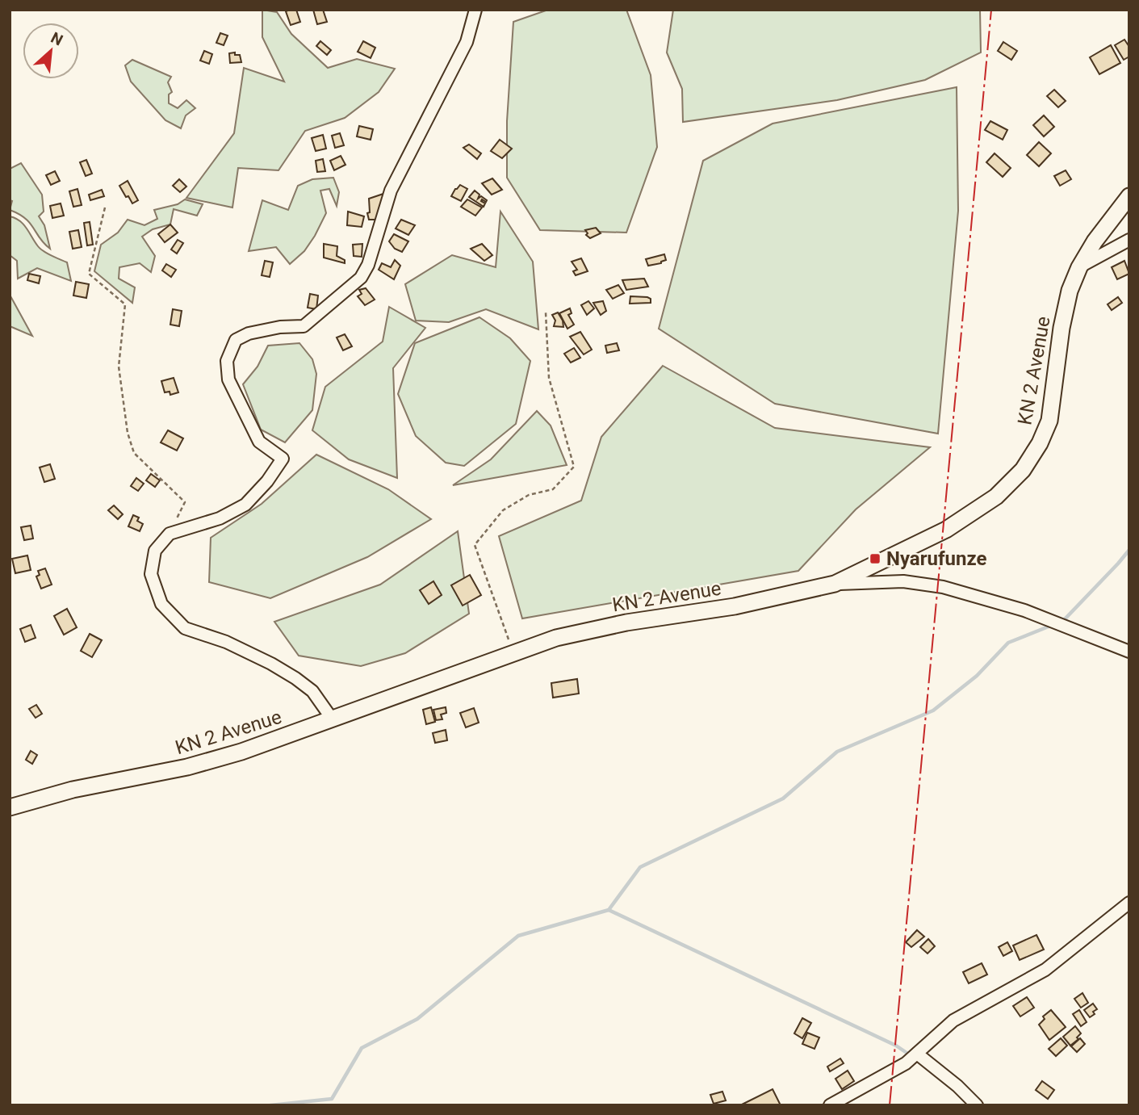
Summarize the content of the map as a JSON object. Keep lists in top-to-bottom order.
{
  "streets": {
    "main road": ["KN 2 Avenue"]
  },
  "places": {
    "transit": ["Nyarufunze"]
  },
  "north": "top right"
}
